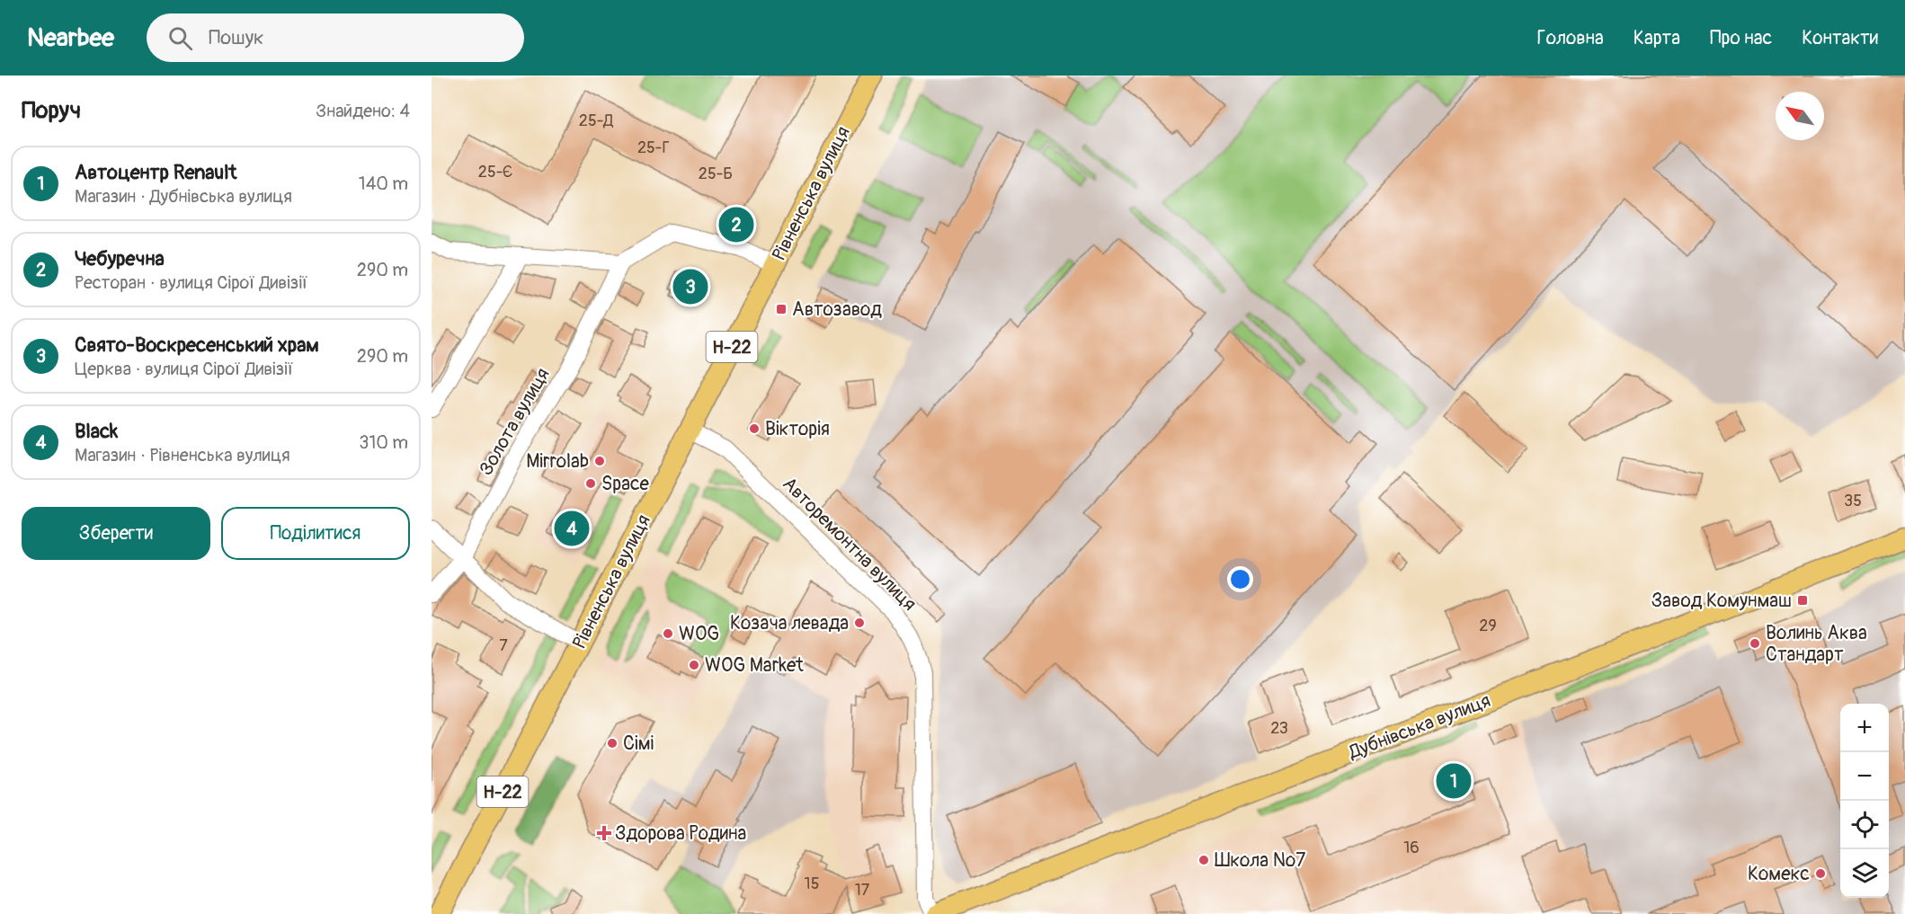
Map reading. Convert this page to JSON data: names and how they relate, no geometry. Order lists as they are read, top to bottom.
{
  "streets": {
    "main road": ["Рівненська вулиця", "Н-22", "Дубнівська вулиця"],
    "street": ["Золота вулиця", "Авторемонтна вулиця"]
  },
  "crossings": [
    ["Рівненська вулиця", "Авторемонтна вулиця"],
    ["Авторемонтна вулиця", "Дубнівська вулиця"]
  ],
  "places": {
    "transit": ["Автозавод", "Завод Комунмаш"],
    "other": [
      "Вікторія",
      "Mirrolab",
      "Space",
      "Козача левада",
      "WOG",
      "Волинь Аква Стандарт",
      "WOG Market",
      "Сімі",
      "Школа №7",
      "Комекс"
    ],
    "health": ["Здорова Родина"]
  },
  "house_numbers": [
    "25-Д",
    "25-Г",
    "25-Є",
    "25-Б",
    "35",
    "29",
    "7",
    "23",
    "16",
    "15",
    "17"
  ],
  "north": "top left",
  "page": {
    "header": "Nearbee",
    "search": "Пошук",
    "nav": [
      "Головна",
      "Карта",
      "Про нас",
      "Контакти"
    ],
    "heading": ["Поруч", "Знайдено: 4"],
    "list": [
      {
        "mark": "1",
        "name": "Автоцентр Renault",
        "note": "Магазин · Дубнівська вулиця",
        "value": "140 m"
      },
      {
        "mark": "2",
        "name": "Чебуречна",
        "note": "Ресторан · вулиця Сірої Дивізії",
        "value": "290 m"
      },
      {
        "mark": "3",
        "name": "Свято-Воскресенський храм",
        "note": "Церква · вулиця Сірої Дивізії",
        "value": "290 m"
      },
      {
        "mark": "4",
        "name": "Black",
        "note": "Магазин · Рівненська вулиця",
        "value": "310 m"
      }
    ],
    "pins": [
      "2",
      "3",
      "4",
      "1"
    ],
    "buttons": ["Зберегти", "Поділитися"],
    "map_buttons": ["+", "−"]
  }
}
